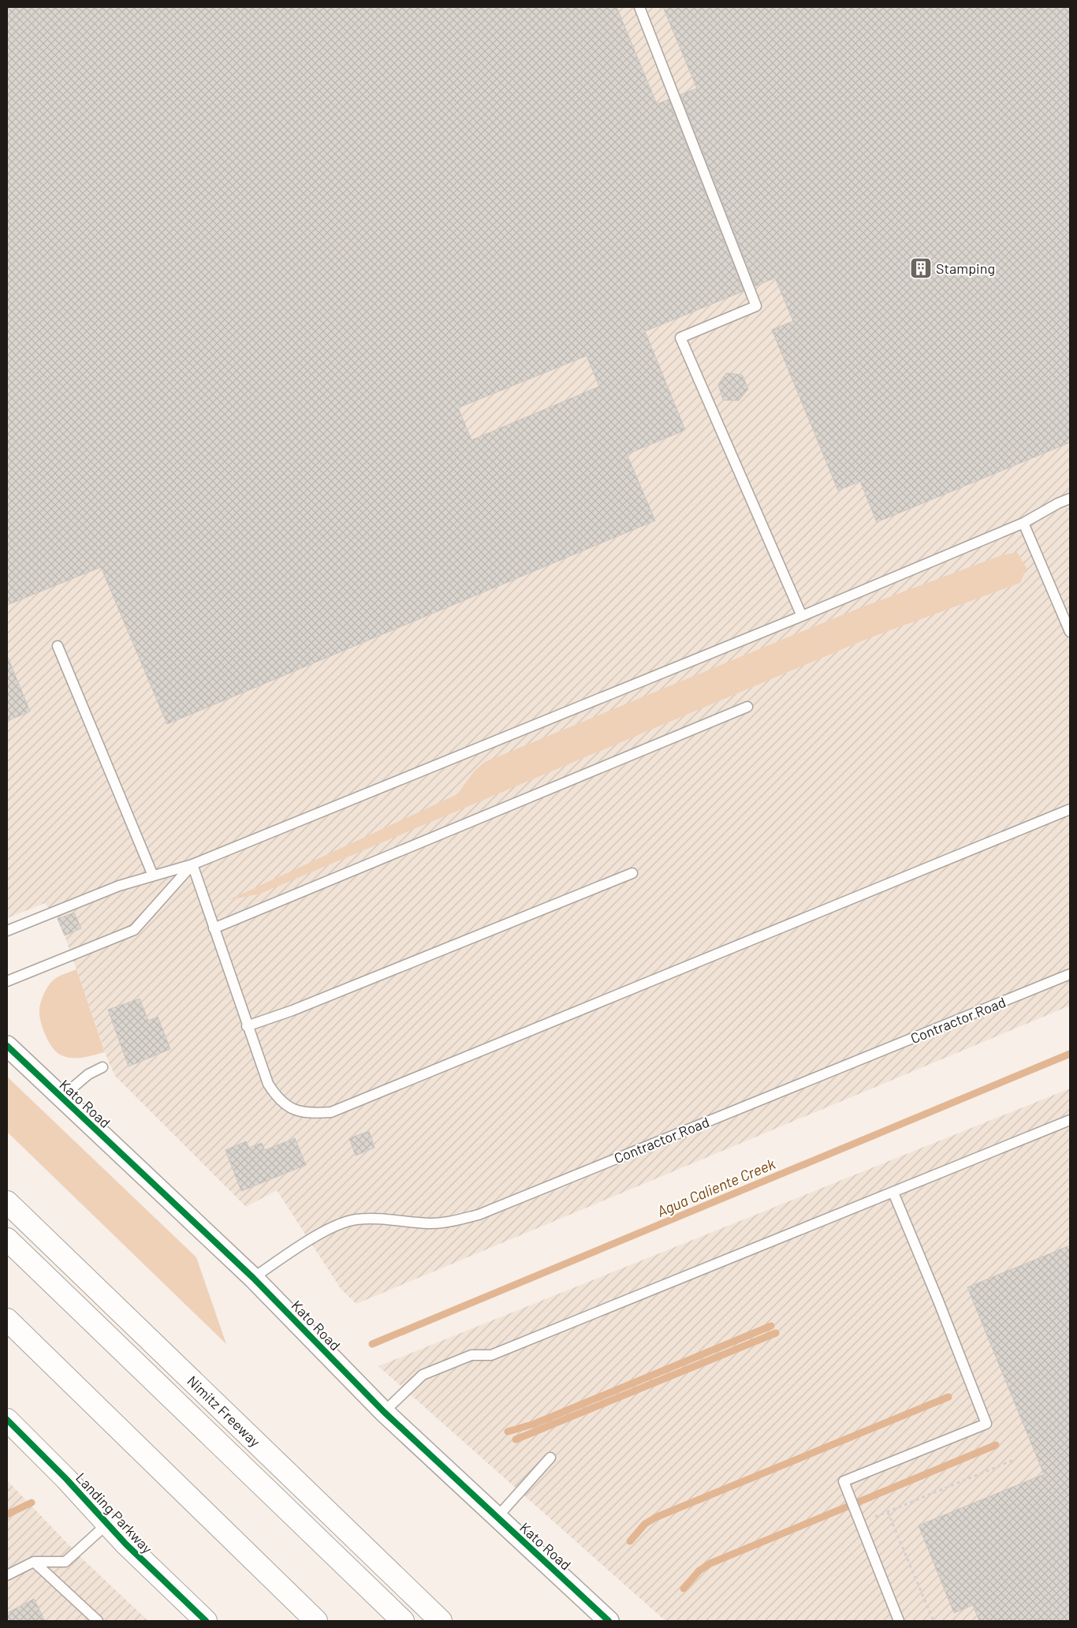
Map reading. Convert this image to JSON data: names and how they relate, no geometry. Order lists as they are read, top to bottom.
{
  "streets": {
    "main road": ["Nimitz Freeway", "Landing Parkway"],
    "street": ["Kato Road"],
    "lane": ["Contractor Road"]
  },
  "crossings": [
    ["Contractor Road", "Kato Road"]
  ],
  "water": ["Agua Caliente Creek"],
  "places": {
    "building": ["Stamping"]
  }
}
